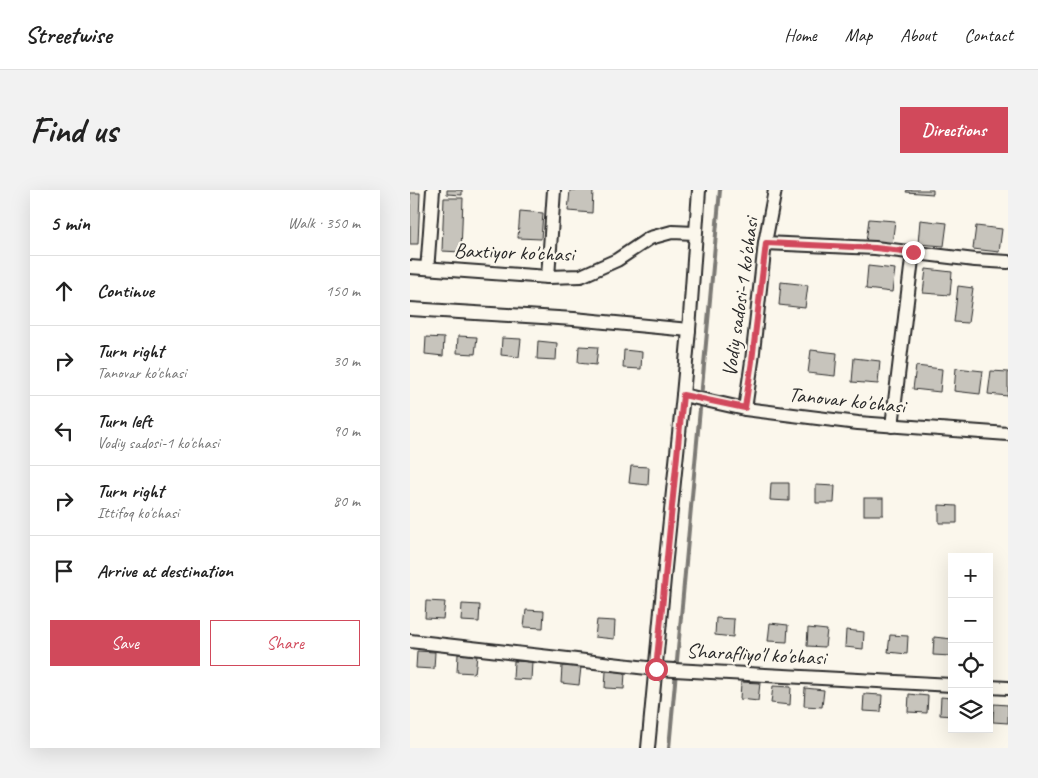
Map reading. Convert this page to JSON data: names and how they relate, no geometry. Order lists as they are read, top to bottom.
{
  "streets": {
    "street": [
      "Baxtiyor ko'chasi",
      "Vodiy sadosi-1 ko'chasi",
      "Tanovar ko'chasi",
      "Sharafliyo'l ko'chasi"
    ]
  },
  "crossings": [
    ["Vodiy sadosi-1 ko'chasi", "Tanovar ko'chasi"]
  ],
  "page": {
    "header": "Streetwise",
    "nav": [
      "Home",
      "Map",
      "About",
      "Contact"
    ],
    "buttons": [
      "Directions",
      ["Save", "Share"]
    ],
    "title": "Find us",
    "heading": ["5 min", "Walk · 350 m"],
    "list": [
      ["Continue", "150 m"],
      ["Turn right", "Tanovar ko'chasi", "30 m"],
      ["Turn left", "Vodiy sadosi-1 ko'chasi", "90 m"],
      ["Turn right", "Ittifoq ko'chasi", "80 m"],
      "Arrive at destination"
    ],
    "map_buttons": ["+", "−"]
  }
}
